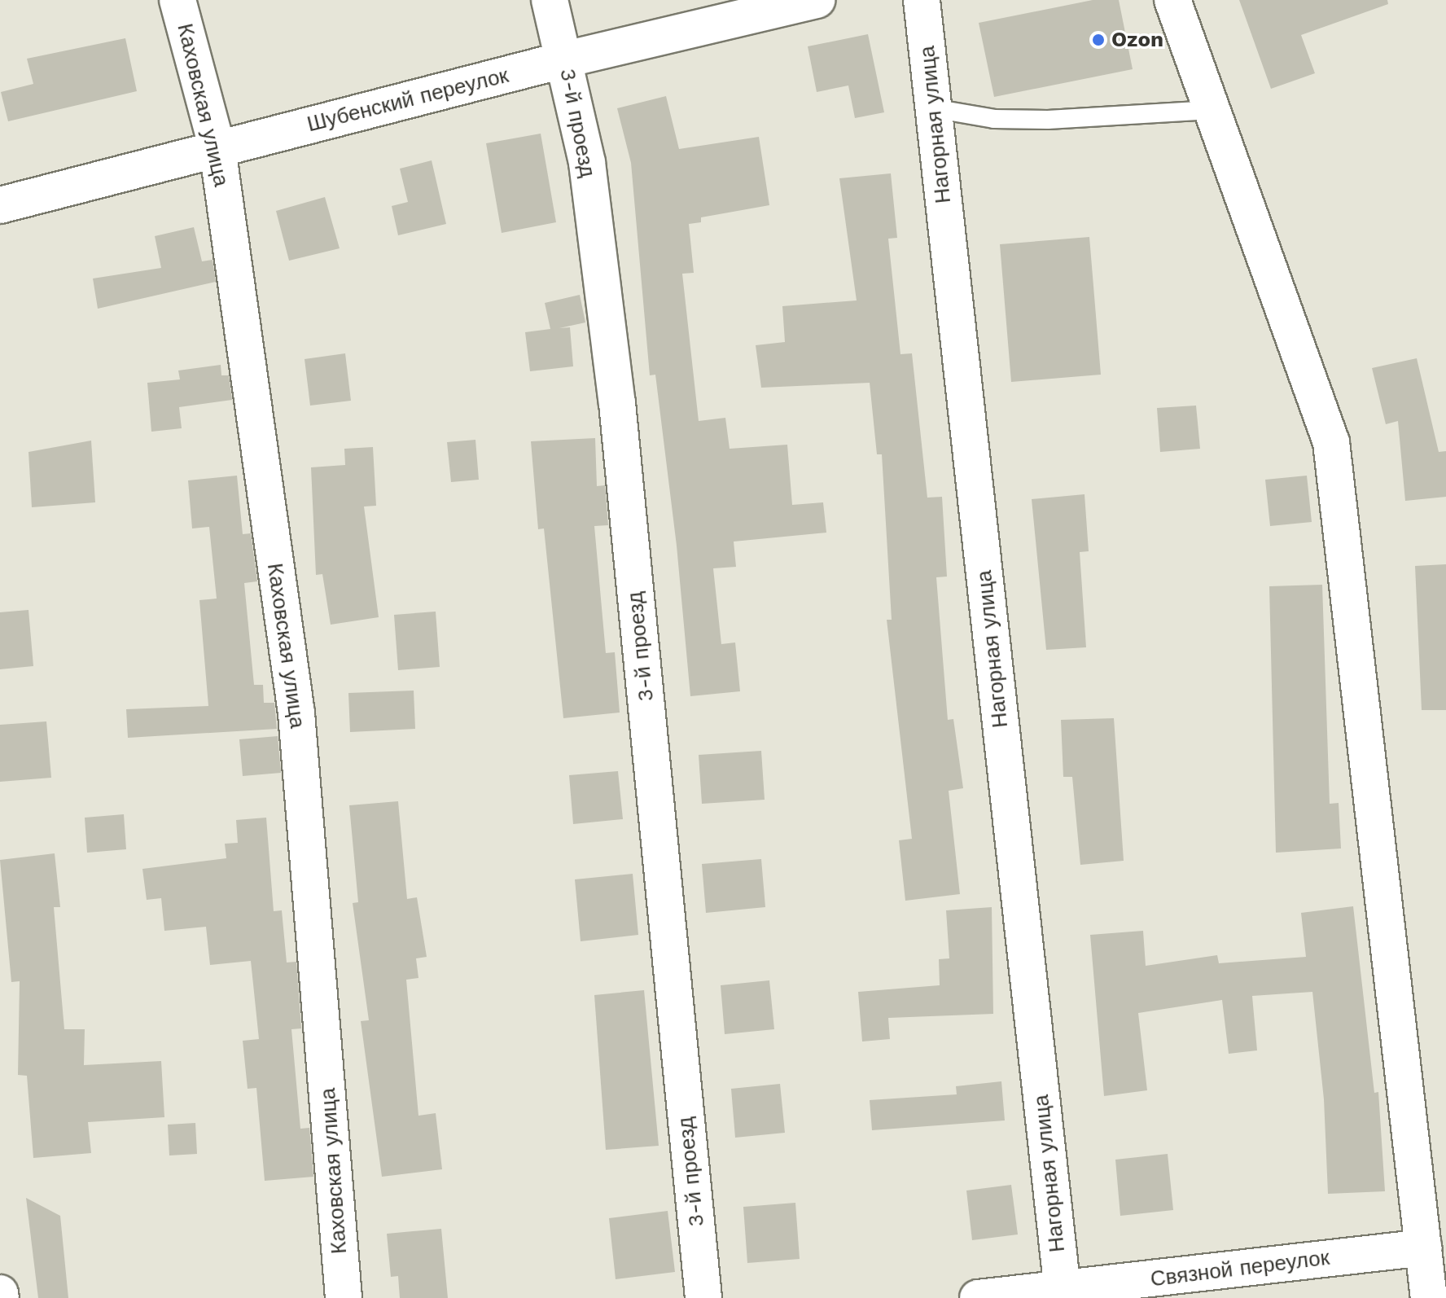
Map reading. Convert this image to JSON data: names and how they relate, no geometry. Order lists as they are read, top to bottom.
{
  "streets": {
    "street": [
      "Шубенский переулок",
      "Каховская улица",
      "3-й проезд",
      "Нагорная улица",
      "Связной переулок"
    ]
  },
  "crossings": [
    ["Шубенский переулок", "Каховская улица"],
    ["Шубенский переулок", "3-й проезд"],
    ["Нагорная улица", "Связной переулок"]
  ],
  "places": ["Ozon"]
}
